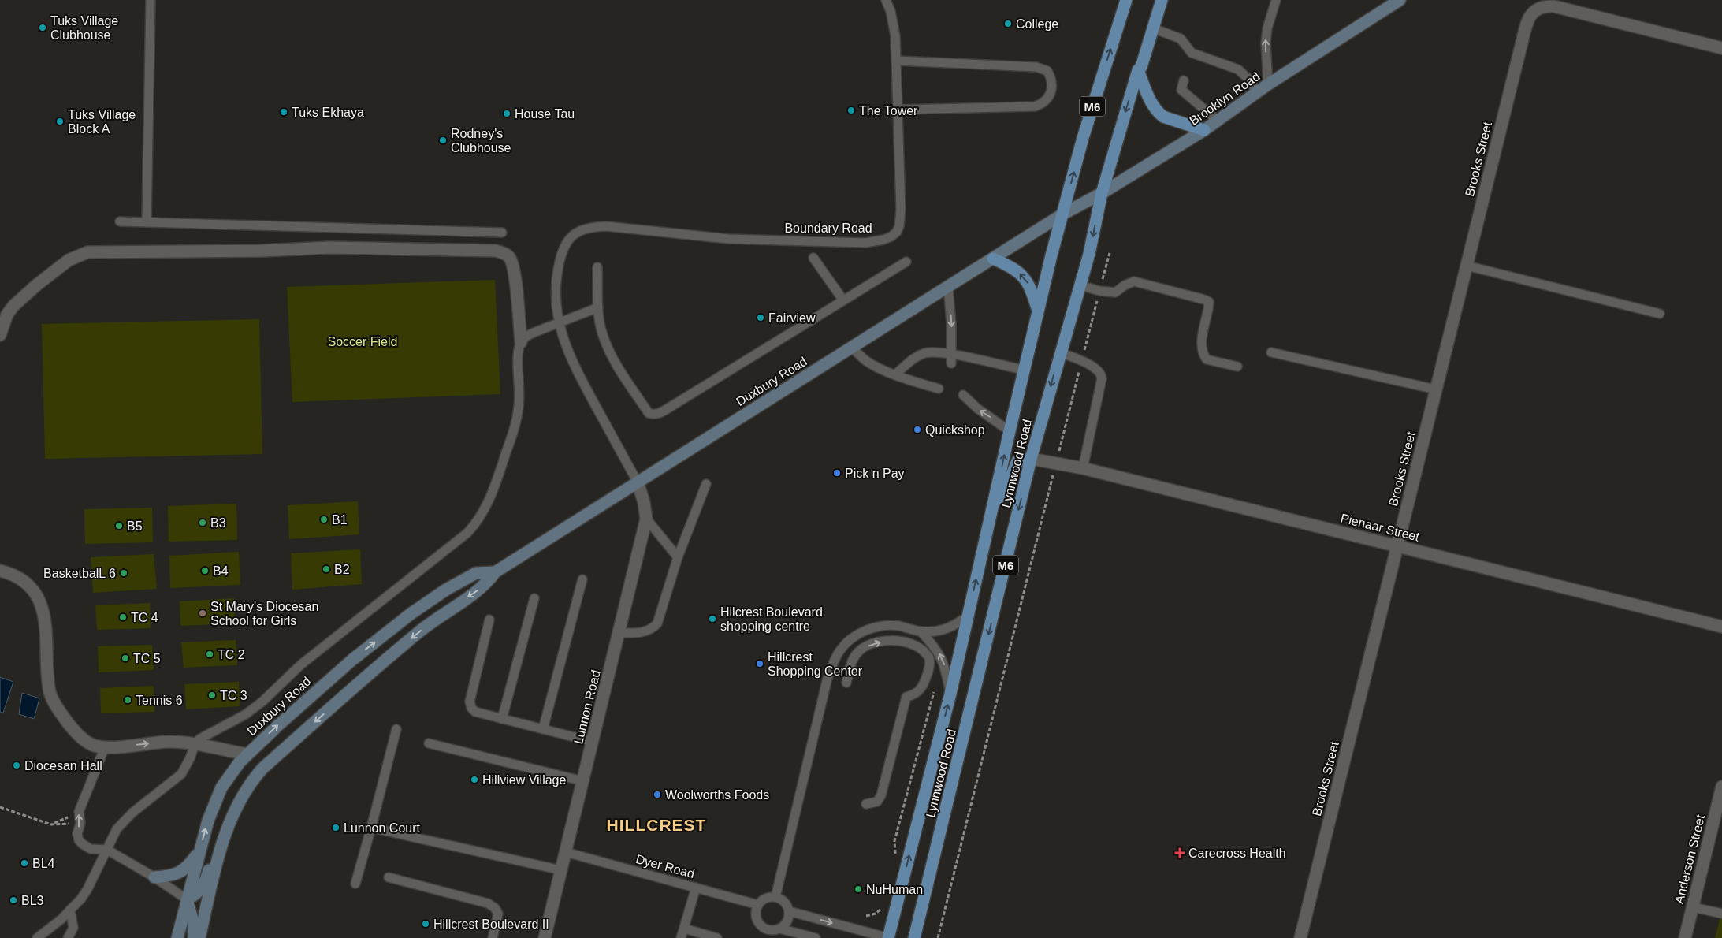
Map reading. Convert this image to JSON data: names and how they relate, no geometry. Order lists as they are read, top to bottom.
{
  "streets": {
    "main road": [
      "Brooklyn Road",
      "M6",
      "Duxbury Road",
      "Lynnwood Road"
    ],
    "street": [
      "Brooks Street",
      "Pienaar Street",
      "Lunnon Road",
      "Anderson Street"
    ],
    "lane": ["Boundary Road", "Dyer Road"]
  },
  "crossings": [
    ["Brooklyn Road", "Duxbury Road"],
    ["Brooklyn Road", "Lynnwood Road"],
    ["Brooks Street", "Pienaar Street"],
    ["Boundary Road", "Duxbury Road"],
    ["Boundary Road", "Lunnon Road"],
    ["Duxbury Road", "Lynnwood Road"],
    ["Duxbury Road", "Lunnon Road"],
    ["Lynnwood Road", "Pienaar Street"],
    ["Lunnon Road", "Dyer Road"]
  ],
  "districts": ["HILLCREST"],
  "parks": ["Soccer Field"],
  "places": {
    "other": [
      "College",
      "Tuks Village Clubhouse",
      "The Tower",
      "Tuks Ekhaya",
      "House Tau",
      "Tuks Village Block A",
      "Rodney's Clubhouse",
      "Fairview",
      "Quickshop",
      "Pick n Pay",
      "B1",
      "B3",
      "B5",
      "B2",
      "B4",
      "BasketbalL 6",
      "St Mary's Diocesan School for Girls",
      "TC 4",
      "Hilcrest Boulevard shopping centre",
      "TC 2",
      "TC 5",
      "Hillcrest Shopping Center",
      "TC 3",
      "Tennis 6",
      "Diocesan Hall",
      "Hillview Village",
      "Woolworths Foods",
      "Lunnon Court",
      "BL4",
      "NuHuman",
      "BL3",
      "Hillcrest Boulevard II"
    ],
    "health": ["Carecross Health"]
  }
}
